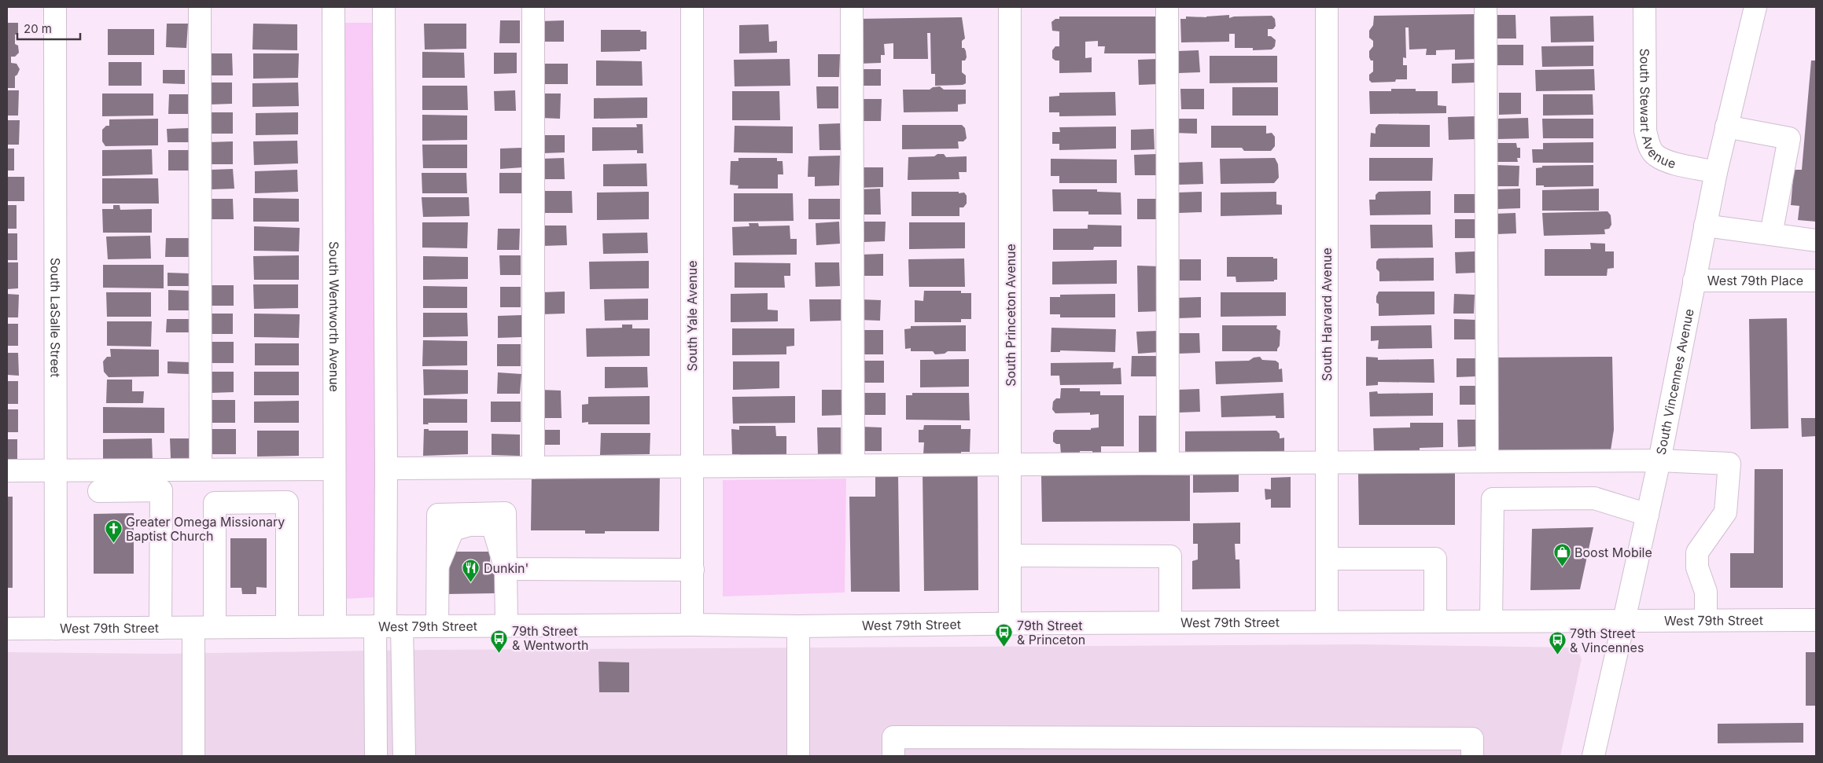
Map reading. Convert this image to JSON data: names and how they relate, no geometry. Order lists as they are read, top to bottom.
{
  "streets": {
    "street": [
      "South Stewart Avenue",
      "West 79th Place",
      "South Harvard Avenue",
      "South Princeton Avenue",
      "South Yale Avenue",
      "South Wentworth Avenue",
      "South LaSalle Street",
      "South Vincennes Avenue",
      "West 79th Street"
    ]
  },
  "crossings": [
    ["South Stewart Avenue", "South Vincennes Avenue"],
    ["West 79th Place", "South Vincennes Avenue"],
    ["South Harvard Avenue", "West 79th Street"],
    ["South Princeton Avenue", "West 79th Street"],
    ["South Yale Avenue", "West 79th Street"],
    ["South Wentworth Avenue", "West 79th Street"],
    ["South LaSalle Street", "West 79th Street"],
    ["South Vincennes Avenue", "West 79th Street"]
  ],
  "places": {
    "church": ["Greater Omega Missionary Baptist Church"],
    "shop": ["Boost Mobile"],
    "restaurant": ["Dunkin'"],
    "bus stop": ["79th Street & Princeton", "79th Street & Wentworth", "79th Street & Vincennes"]
  },
  "scale_bar": "20 m"
}
